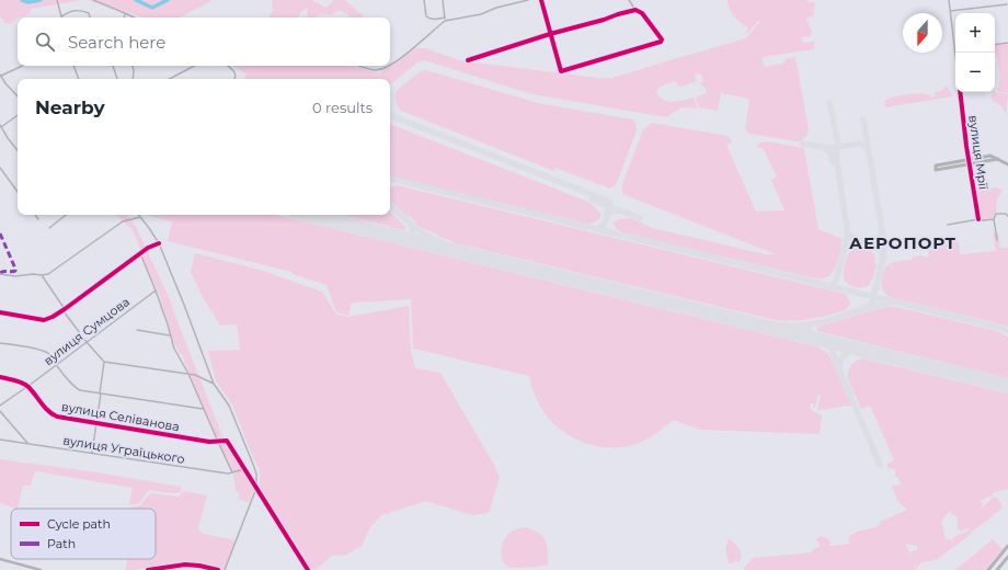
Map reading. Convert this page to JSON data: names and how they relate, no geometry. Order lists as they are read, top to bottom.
{
  "streets": {
    "street": [
      "вулиця Мрії",
      "вулиця Сумцова",
      "вулиця Селіванова",
      "вулиця Уграїцького"
    ]
  },
  "crossings": [
    ["вулиця Сумцова", "вулиця Селіванова"],
    ["вулиця Селіванова", "вулиця Уграїцького"]
  ],
  "districts": ["АЕРОПОРТ"],
  "legend": ["Cycle path", "Path"],
  "north": "bottom",
  "page": {
    "map_buttons": ["+", "−"],
    "search": "Search here",
    "heading": ["Nearby", "0 results"]
  }
}
